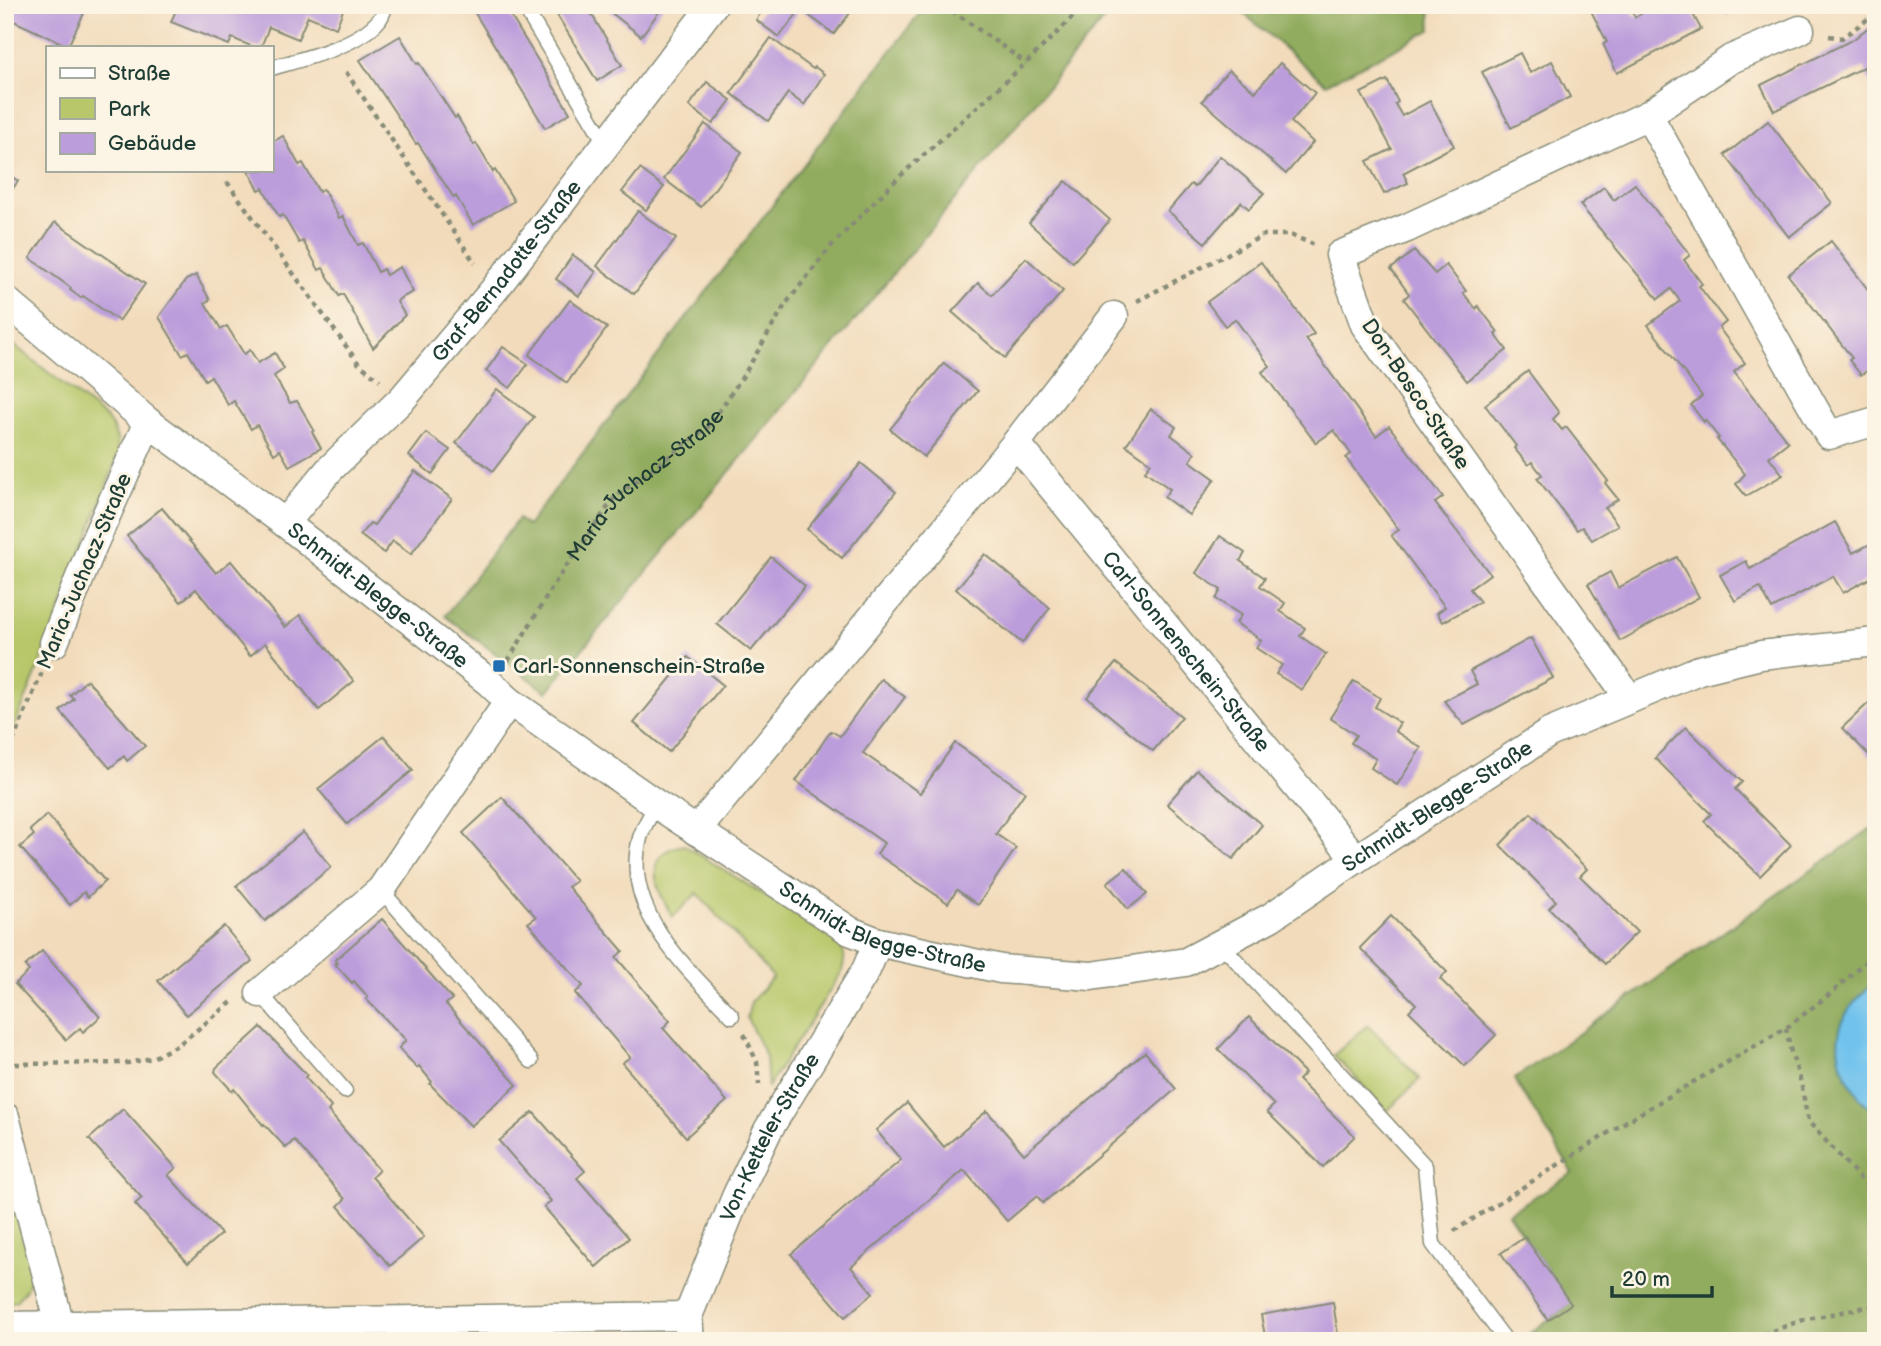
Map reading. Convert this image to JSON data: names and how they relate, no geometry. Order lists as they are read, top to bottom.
{
  "streets": {
    "street": [
      "Graf-Bernadotte-Straße",
      "Don-Bosco-Straße",
      "Maria-Juchacz-Straße",
      "Schmidt-Blegge-Straße",
      "Carl-Sonnenschein-Straße",
      "Von-Ketteler-Straße"
    ]
  },
  "crossings": [
    ["Graf-Bernadotte-Straße", "Schmidt-Blegge-Straße"],
    ["Don-Bosco-Straße", "Schmidt-Blegge-Straße"],
    ["Maria-Juchacz-Straße", "Schmidt-Blegge-Straße"],
    ["Schmidt-Blegge-Straße", "Carl-Sonnenschein-Straße"],
    ["Schmidt-Blegge-Straße", "Von-Ketteler-Straße"]
  ],
  "places": {
    "transit": ["Carl-Sonnenschein-Straße"]
  },
  "legend": ["Straße", "Park", "Gebäude"],
  "scale_bar": "20 m"
}
